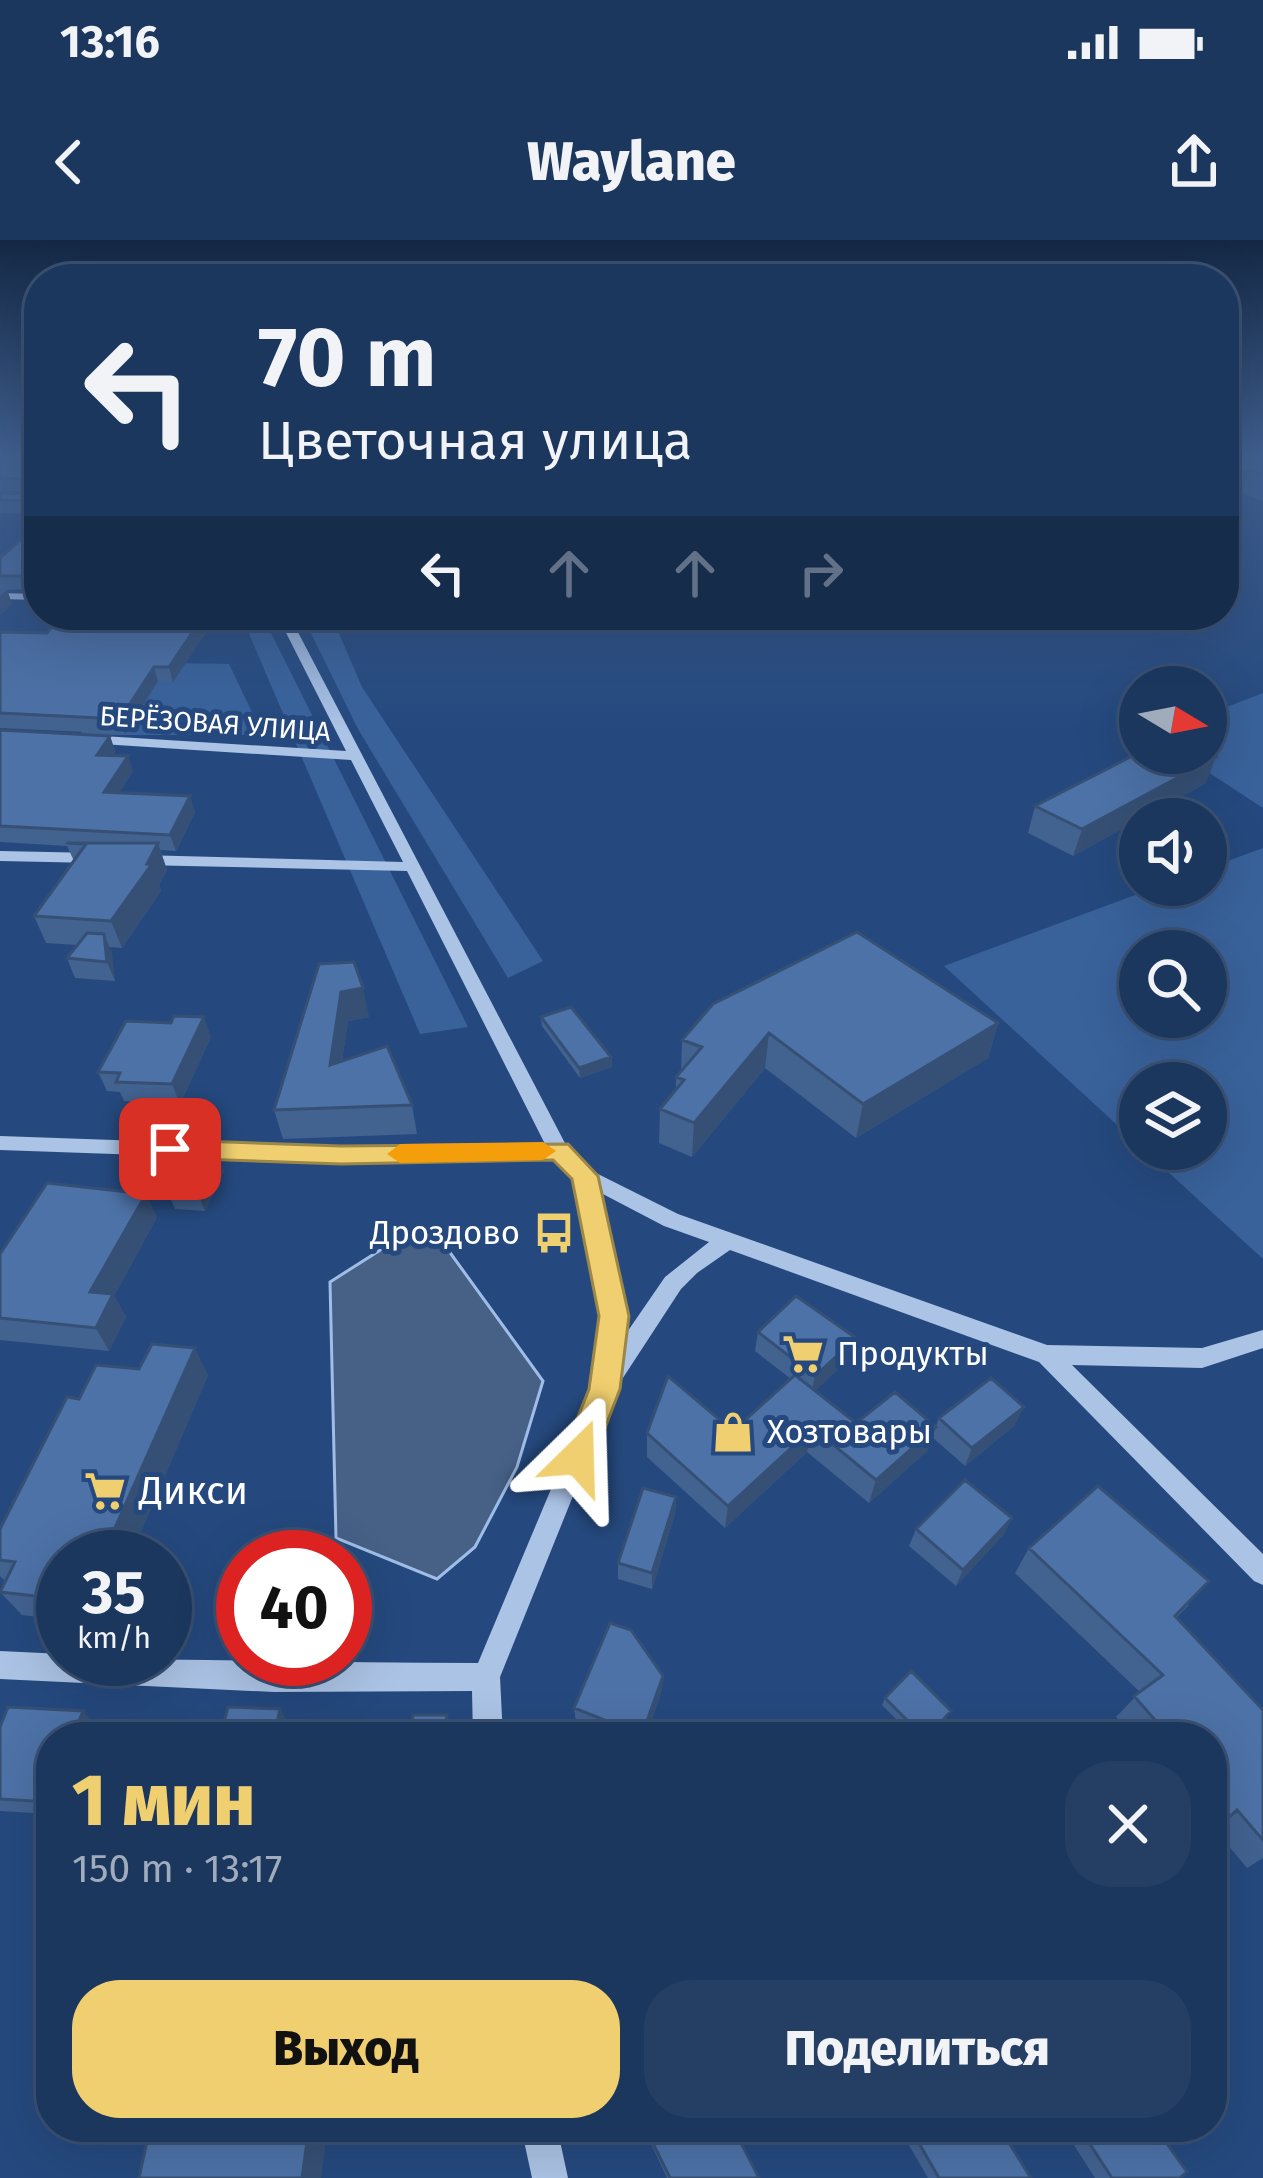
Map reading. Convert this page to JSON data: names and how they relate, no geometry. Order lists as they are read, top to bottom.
{
  "streets": {
    "street": ["БЕРЁЗОВАЯ УЛИЦА"]
  },
  "places": {
    "bus stop": ["Дроздово"],
    "supermarket": ["Продукты", "Дикси"],
    "shop": ["Хозтовары"]
  },
  "north": "right",
  "page": {
    "status": "13:16",
    "header": "Waylane",
    "turn": ["70 m", "Цветочная улица"],
    "speed": "35 km/h",
    "limit": "40",
    "heading": ["1 мин", "150 m · 13:17"],
    "buttons": ["Выход", "Поделиться"]
  }
}
